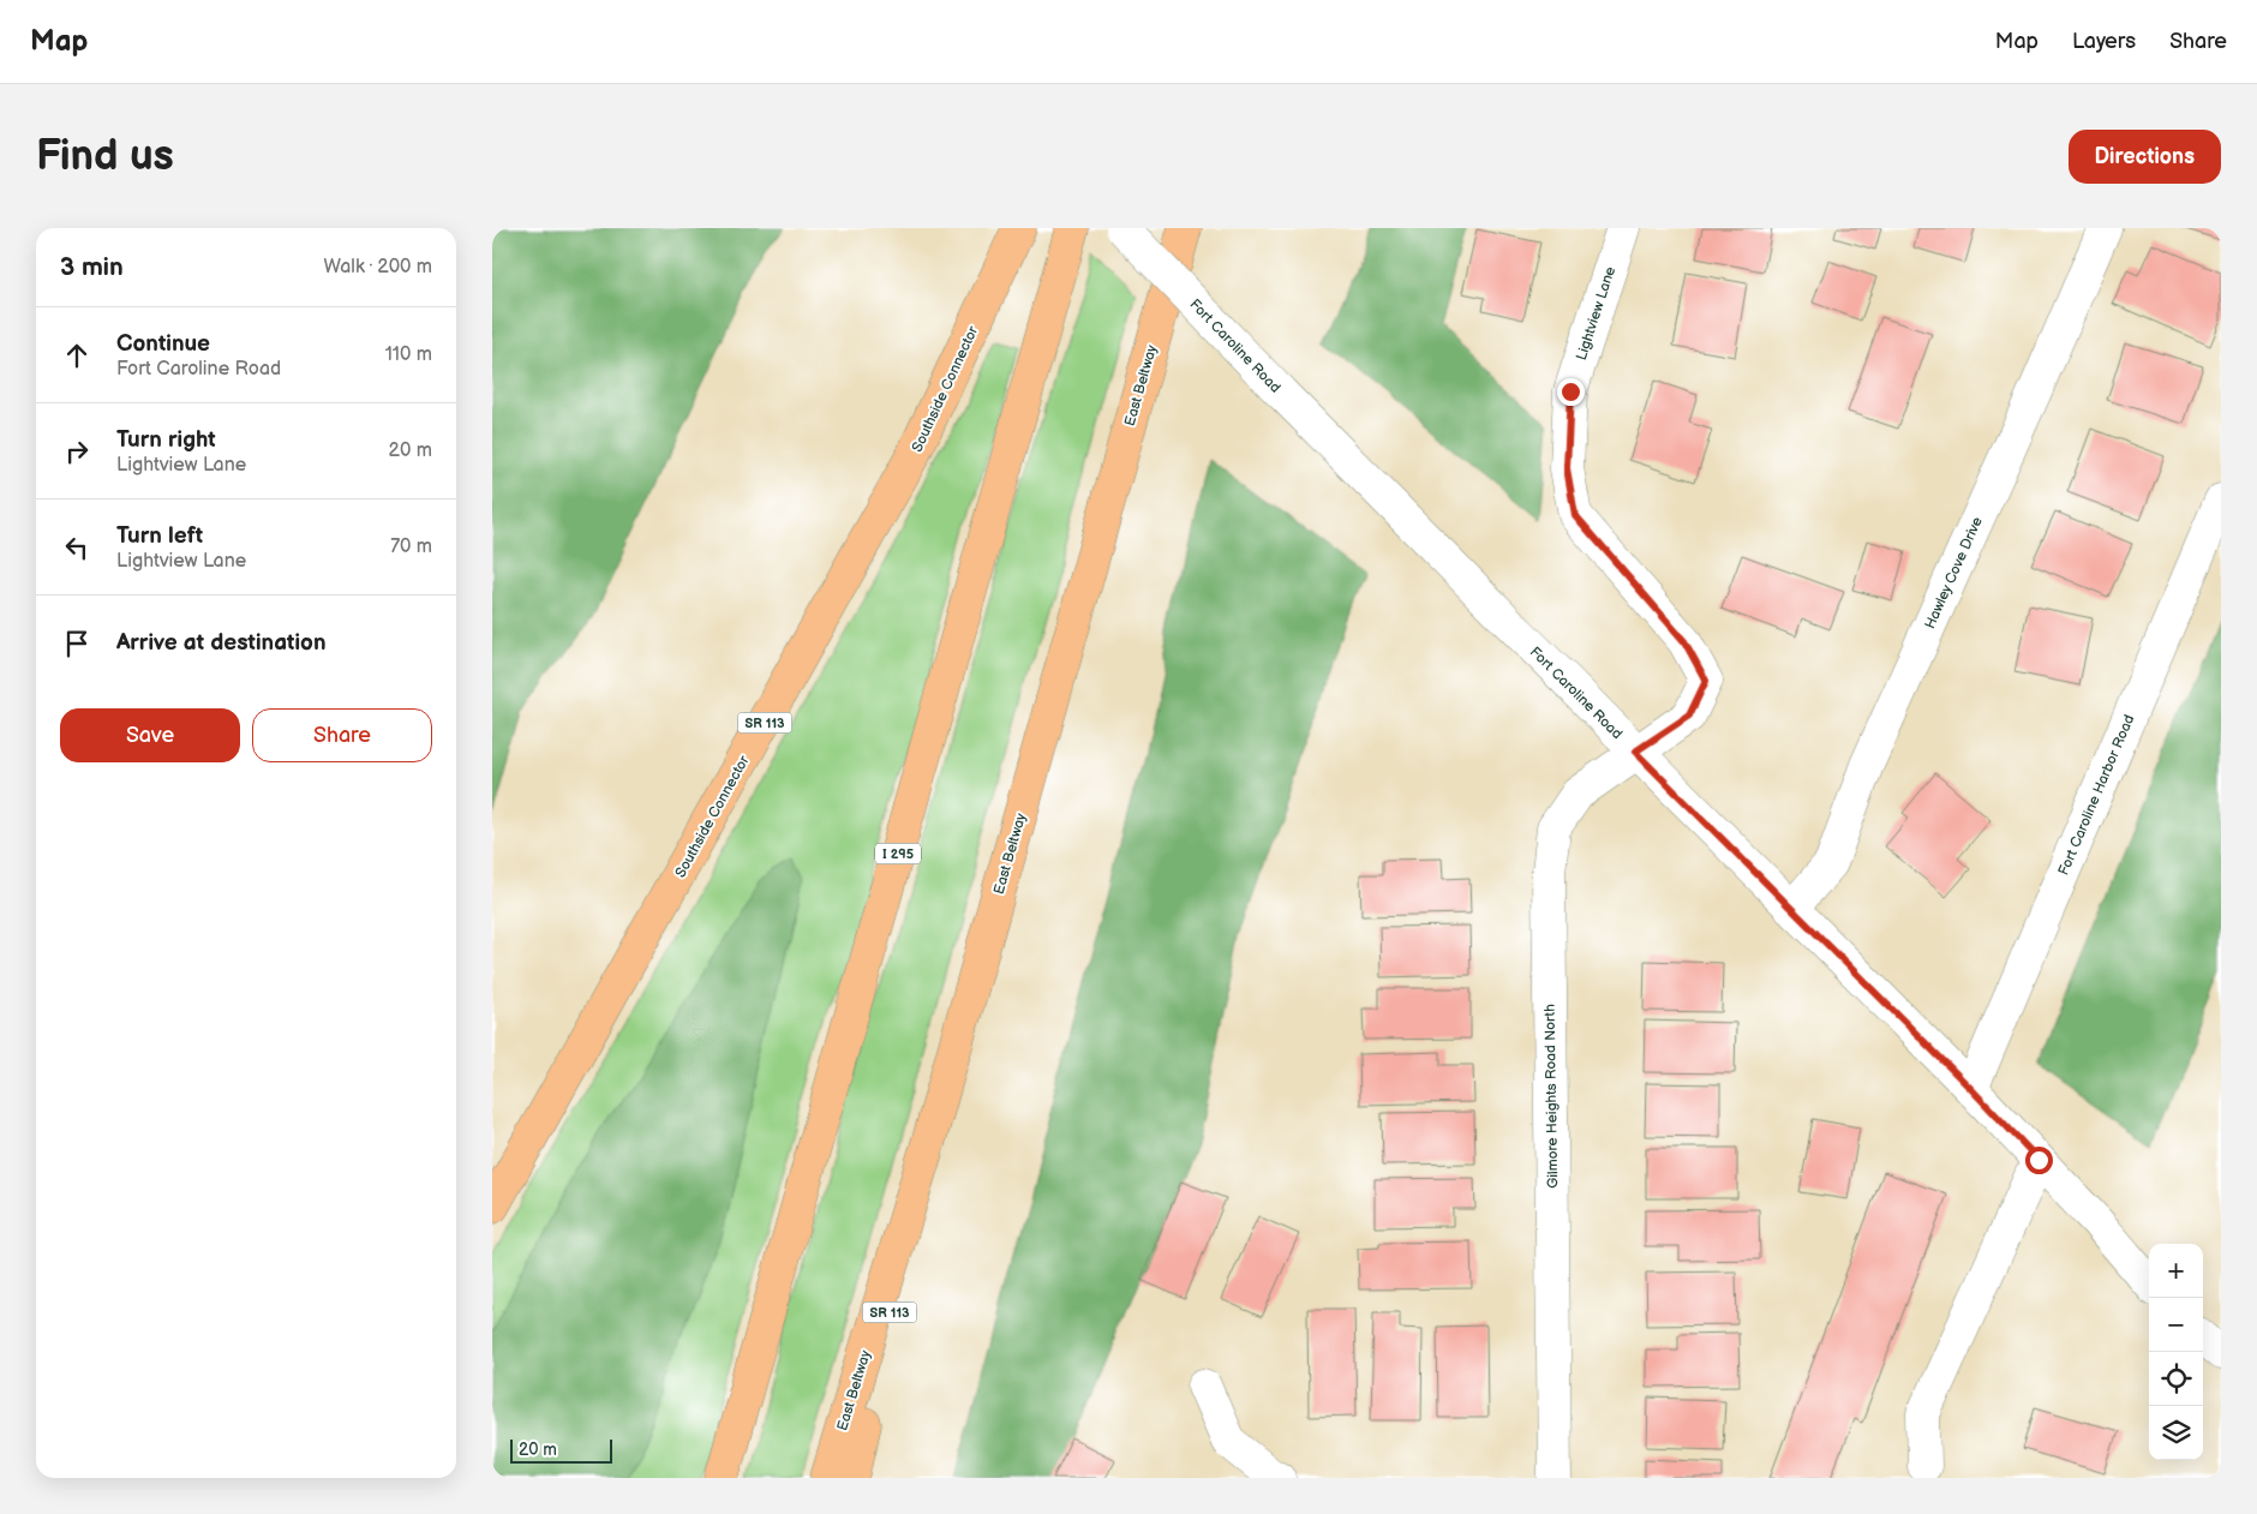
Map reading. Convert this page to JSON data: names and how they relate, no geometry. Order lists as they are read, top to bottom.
{
  "streets": {
    "highway": [
      "East Beltway",
      "Southside Connector",
      "SR 113",
      "I 295"
    ],
    "street": [
      "Lightview Lane",
      "Fort Caroline Road",
      "Hawley Cove Drive",
      "Fort Caroline Harbor Road",
      "Gilmore Heights Road North"
    ]
  },
  "crossings": [
    ["Lightview Lane", "Fort Caroline Road"],
    ["Lightview Lane", "Gilmore Heights Road North"],
    ["Fort Caroline Road", "Hawley Cove Drive"],
    ["Fort Caroline Road", "Fort Caroline Harbor Road"],
    ["Fort Caroline Road", "Gilmore Heights Road North"],
    ["East Beltway", "SR 113"]
  ],
  "scale_bar": "20 m",
  "page": {
    "header": "Map",
    "nav": ["Map", "Layers", "Share"],
    "buttons": [
      "Directions",
      ["Save", "Share"]
    ],
    "title": "Find us",
    "heading": ["3 min", "Walk · 200 m"],
    "list": [
      ["Continue", "Fort Caroline Road", "110 m"],
      ["Turn right", "Lightview Lane", "20 m"],
      ["Turn left", "Lightview Lane", "70 m"],
      "Arrive at destination"
    ],
    "map_buttons": ["+", "−"],
    "scale": "20 m"
  }
}
